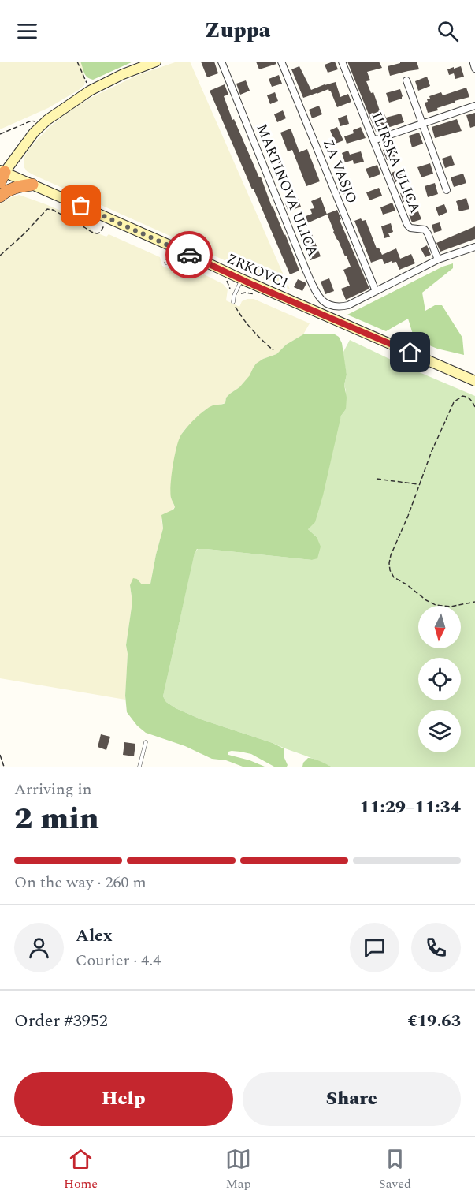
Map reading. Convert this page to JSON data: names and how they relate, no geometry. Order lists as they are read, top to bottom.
{
  "streets": {
    "street": [
      "ILIRSKA ULICA",
      "ZA VASJO",
      "MARTINOVA ULICA",
      "ZRKOVCI"
    ]
  },
  "crossings": [
    ["ZA VASJO", "MARTINOVA ULICA"]
  ],
  "north": "bottom",
  "page": {
    "header": "Zuppa",
    "heading": ["2 min", "Arriving in", "11:29–11:34"],
    "panel": [
      "Alex",
      "Courier · 4.4",
      "Order #3952",
      "€19.63"
    ],
    "bar": "On the way · 260 m",
    "buttons": ["Help", "Share"],
    "tabs": ["Home", "Map", "Saved"]
  }
}
